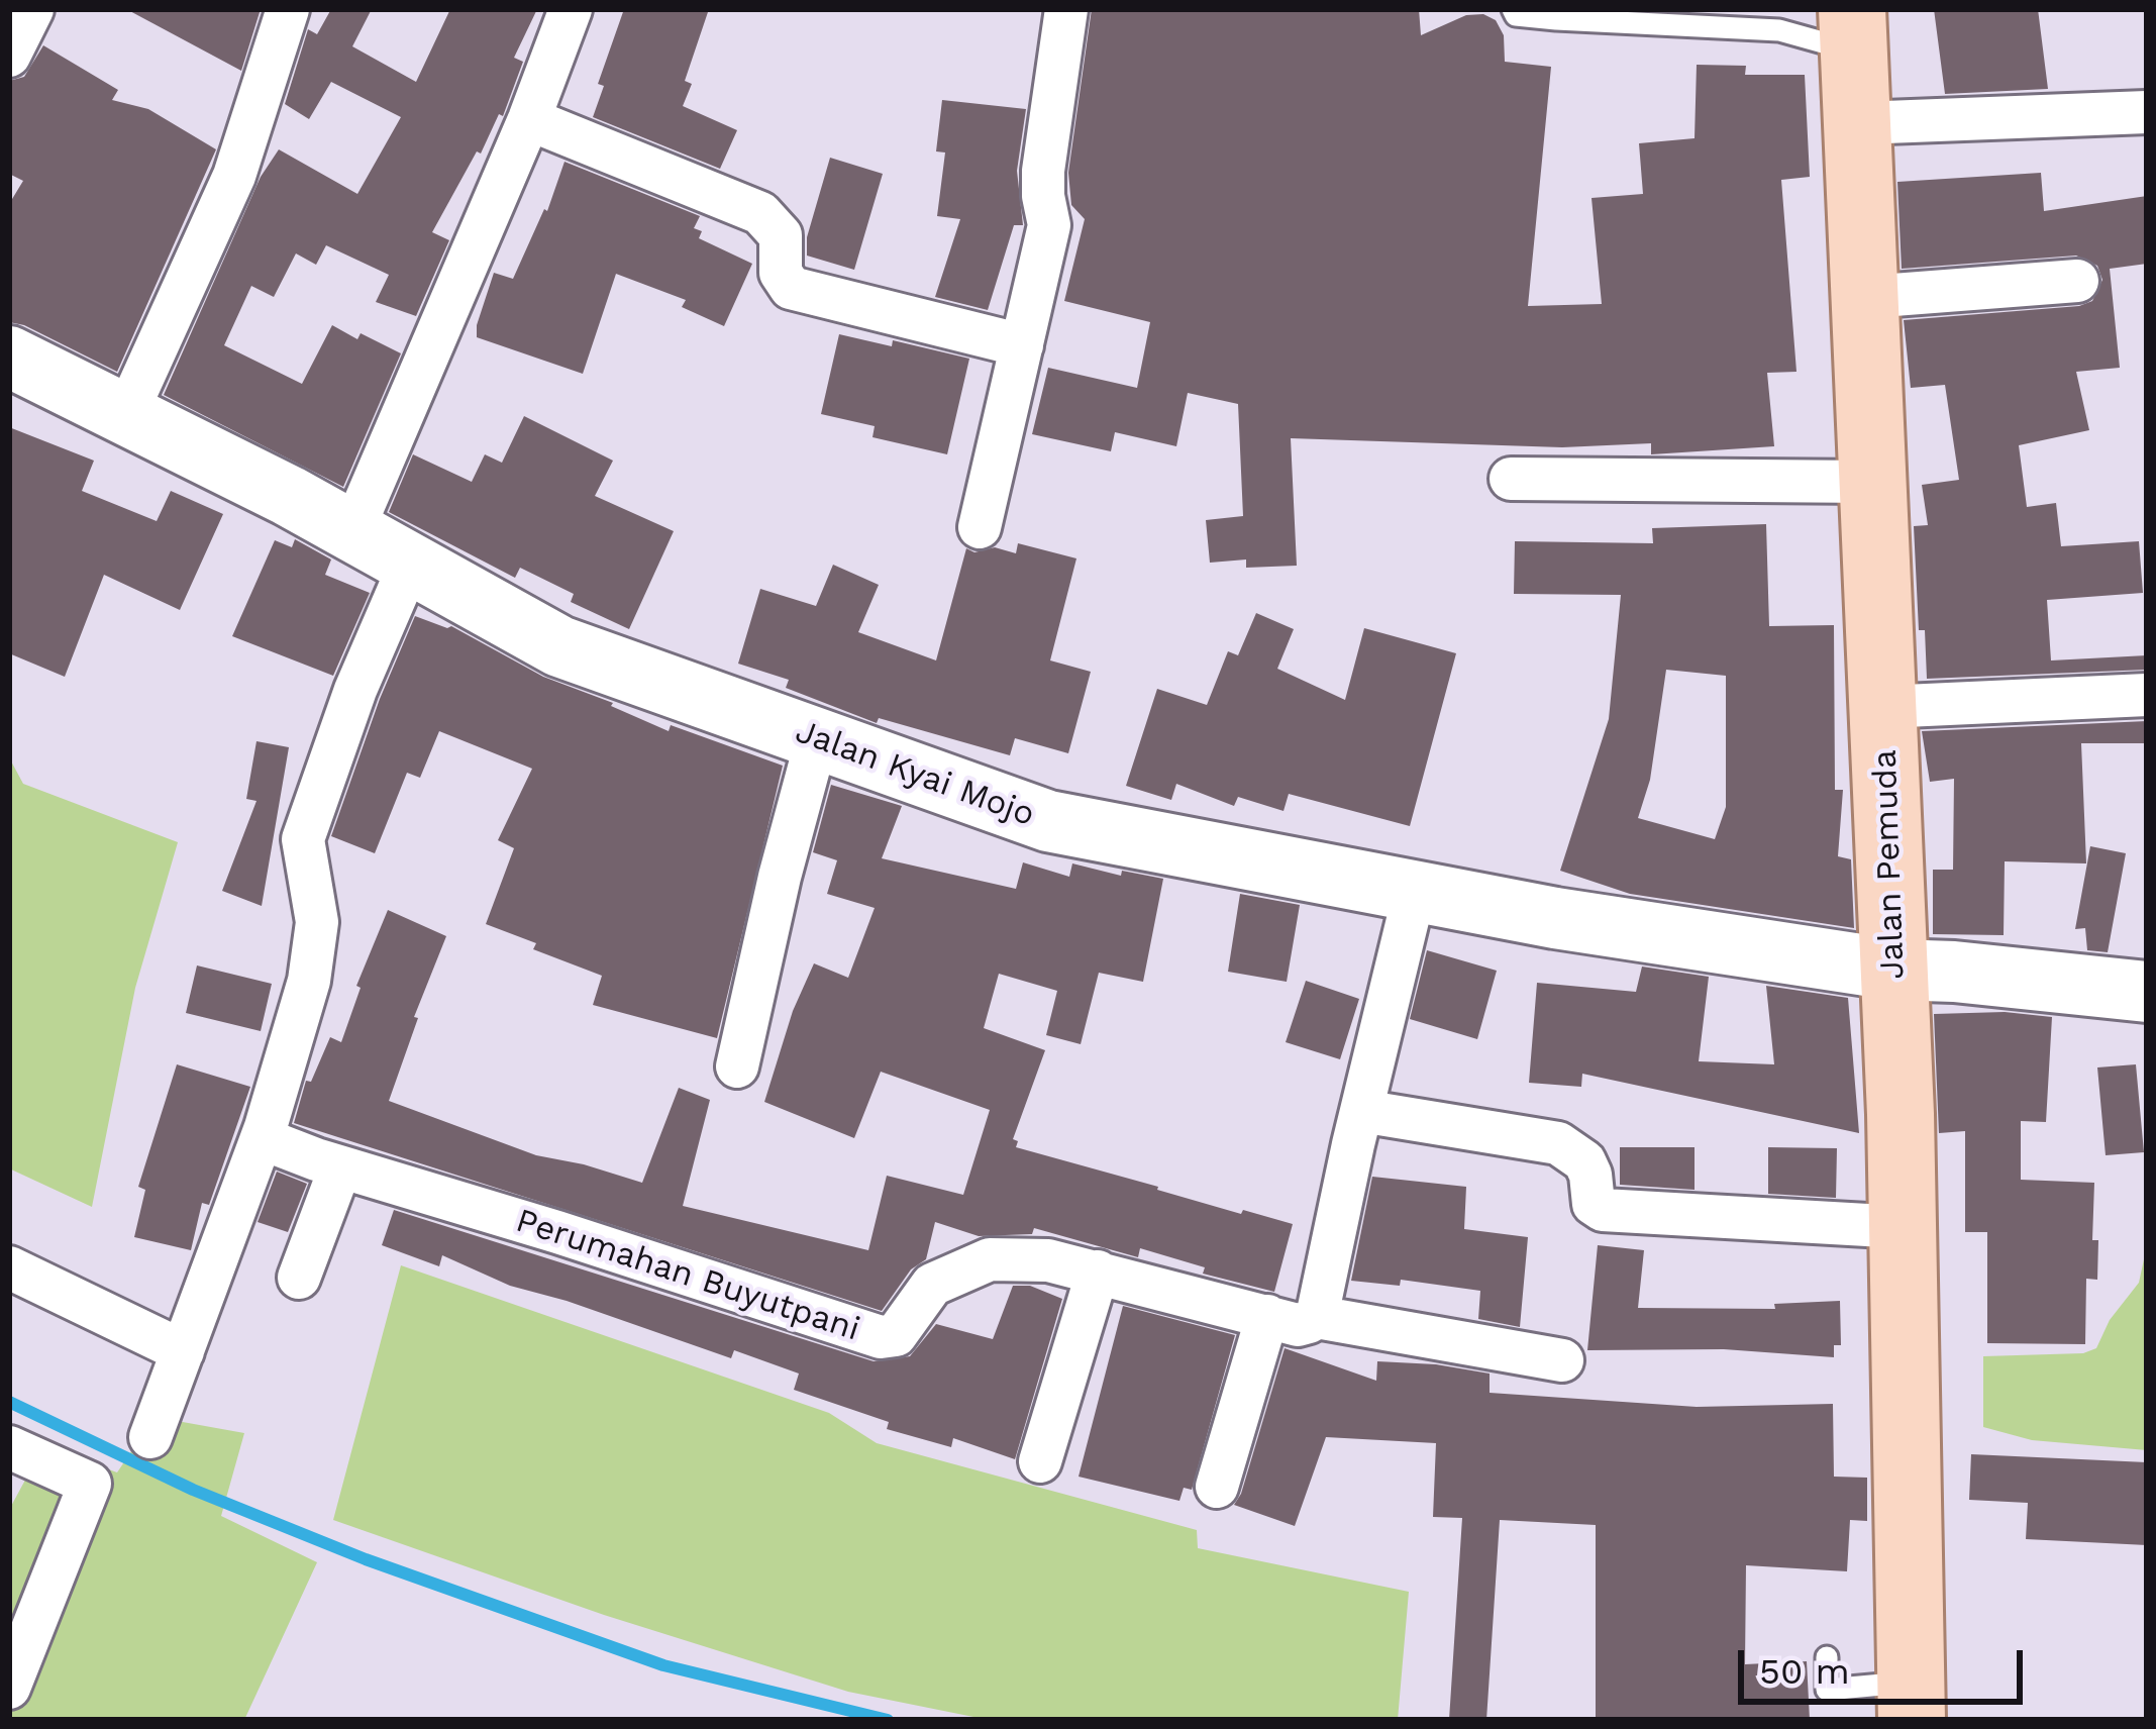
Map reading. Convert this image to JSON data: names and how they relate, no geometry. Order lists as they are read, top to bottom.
{
  "streets": {
    "main road": ["Jalan Pemuda"],
    "street": ["Jalan Kyai Mojo", "Perumahan Buyutpani"]
  },
  "crossings": [
    ["Jalan Kyai Mojo", "Jalan Pemuda"]
  ],
  "scale_bar": "50 m"
}
